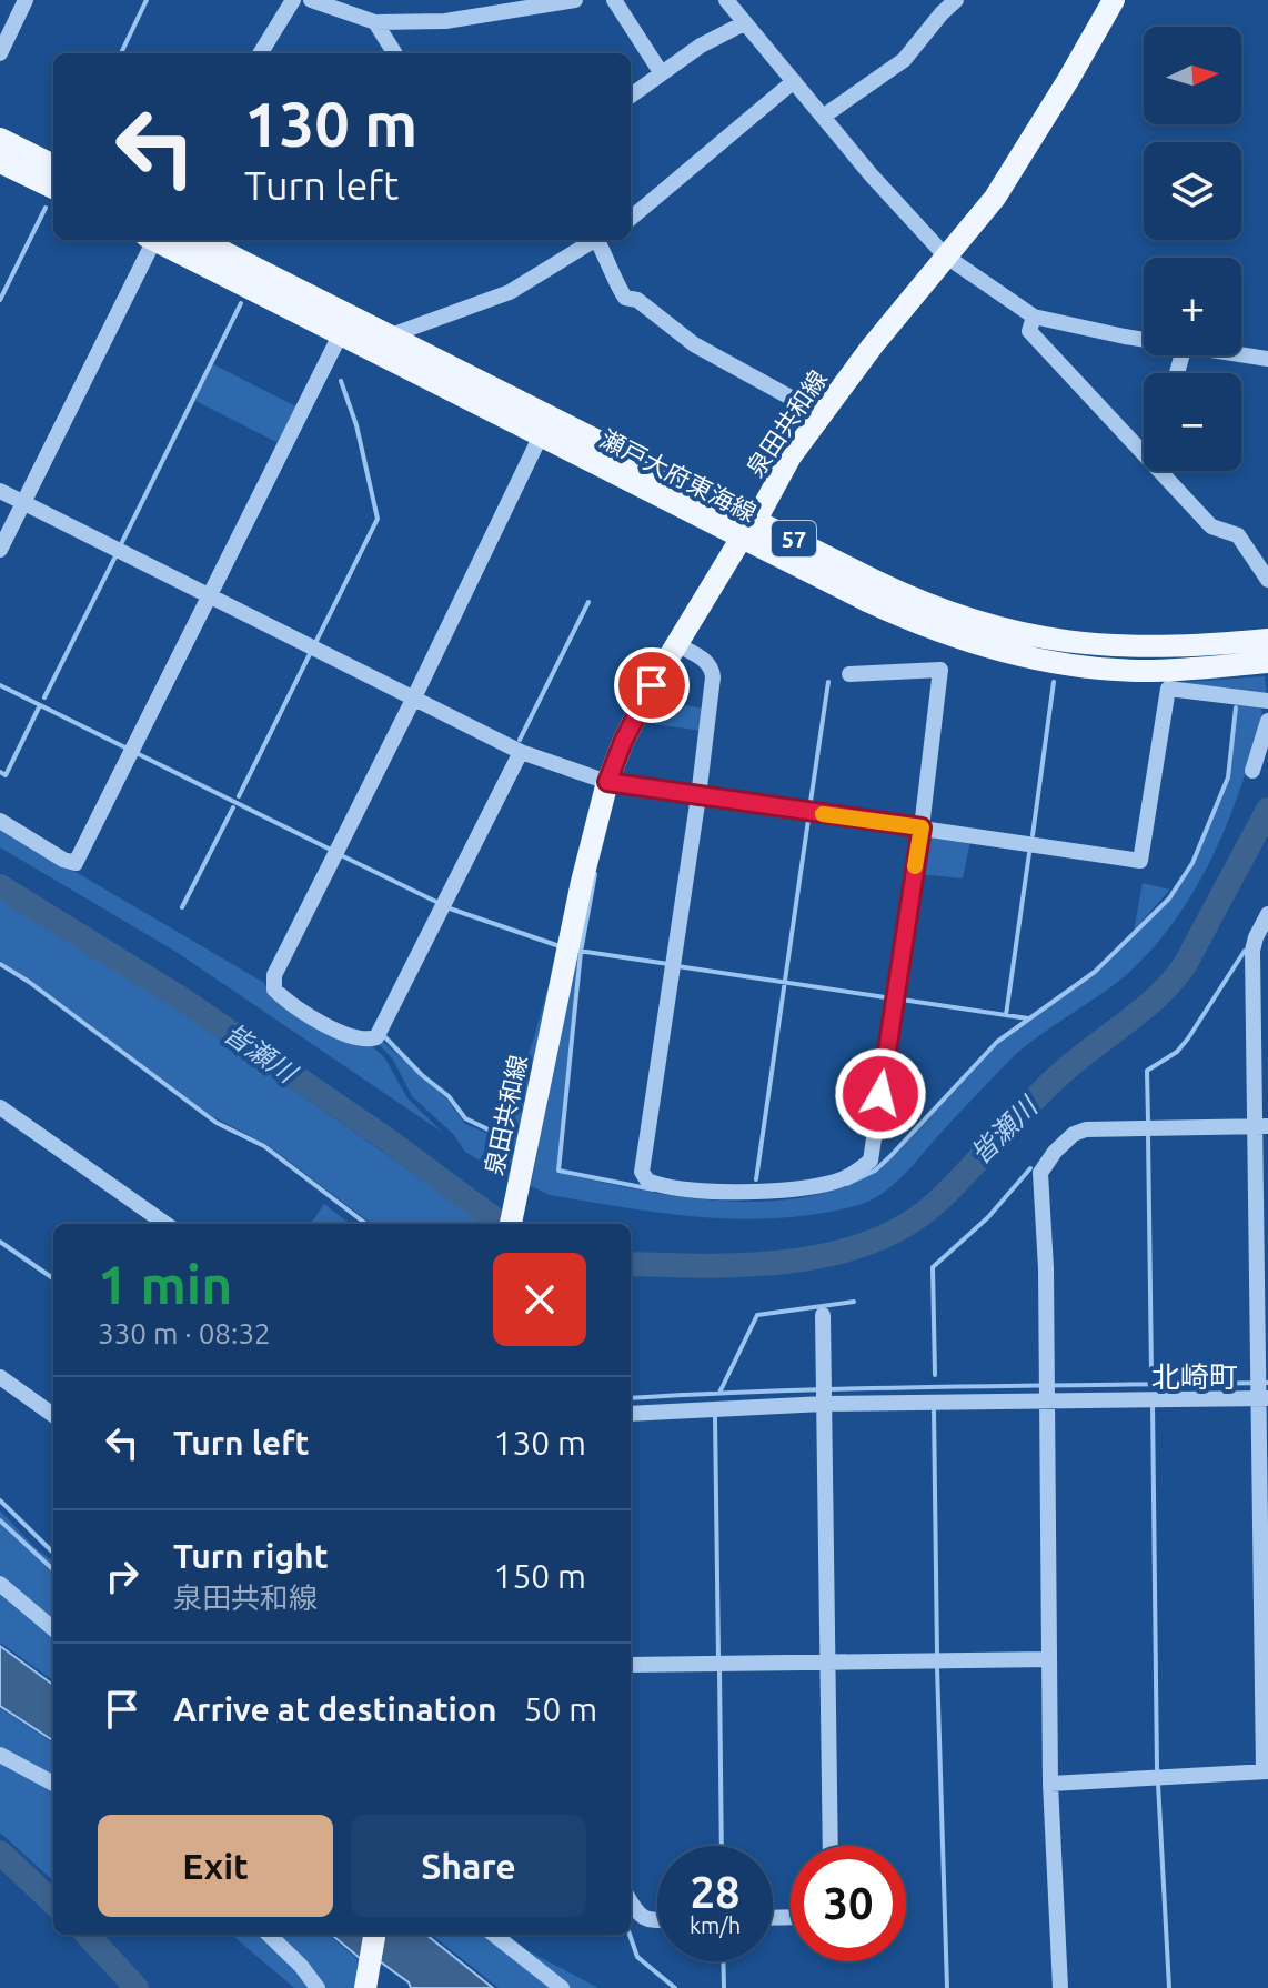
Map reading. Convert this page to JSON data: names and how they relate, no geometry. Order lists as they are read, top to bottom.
{
  "streets": {
    "main road": ["泉田共和線", "瀬戸大府東海線", "57"]
  },
  "crossings": [
    ["泉田共和線", "瀬戸大府東海線"]
  ],
  "districts": ["北崎町"],
  "water": ["皆瀬川"],
  "north": "right",
  "page": {
    "map_buttons": ["+", "−"],
    "turn": ["130 m", "Turn left"],
    "heading": ["1 min", "330 m · 08:32"],
    "list": [
      {
        "name": "Turn left",
        "value": "130 m"
      },
      {
        "name": "Turn right",
        "note": "泉田共和線",
        "value": "150 m"
      },
      {
        "name": "Arrive at destination",
        "value": "50 m"
      }
    ],
    "buttons": ["Exit", "Share"],
    "speed": "28 km/h",
    "limit": "30"
  }
}
